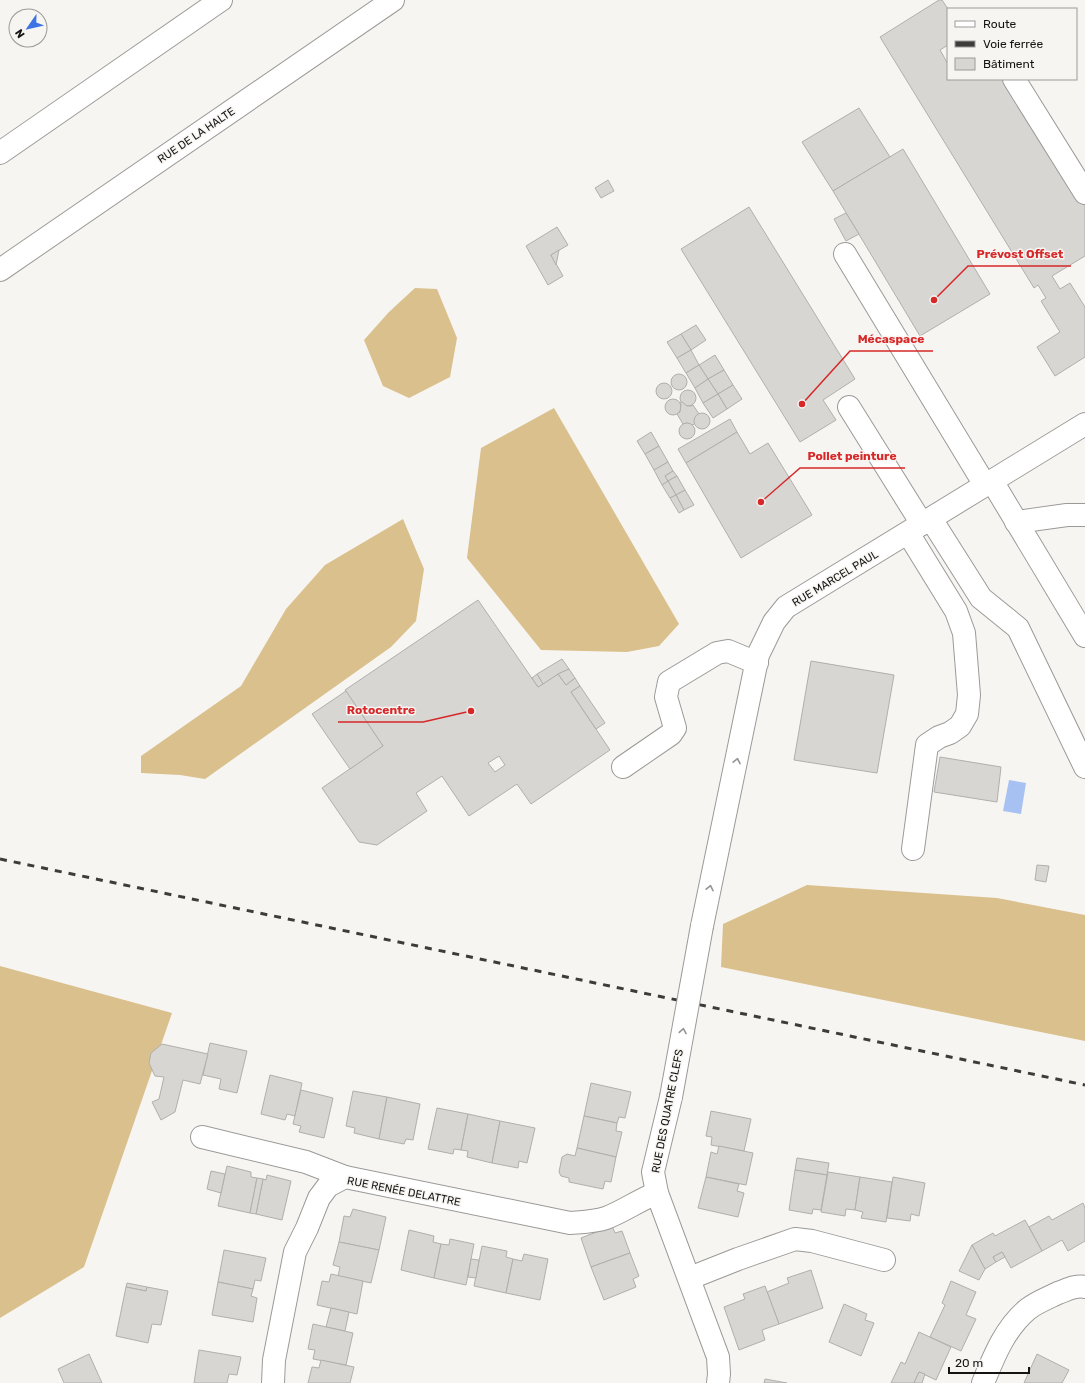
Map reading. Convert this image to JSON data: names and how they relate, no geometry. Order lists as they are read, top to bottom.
{
  "streets": {
    "street": [
      "RUE DE LA HALTE",
      "RUE MARCEL PAUL",
      "RUE DES QUATRE CLEFS",
      "RUE RENÉE DELATTRE"
    ]
  },
  "crossings": [
    ["RUE MARCEL PAUL", "RUE DES QUATRE CLEFS"],
    ["RUE DES QUATRE CLEFS", "RUE RENÉE DELATTRE"]
  ],
  "one_way": ["RUE MARCEL PAUL", "RUE DES QUATRE CLEFS"],
  "places": [
    "Prévost Offset",
    "Mécaspace",
    "Pollet peinture",
    "Rotocentre"
  ],
  "legend": ["Route", "Voie ferrée", "Bâtiment"],
  "scale_bar": "20 m",
  "north": "bottom left"
}
